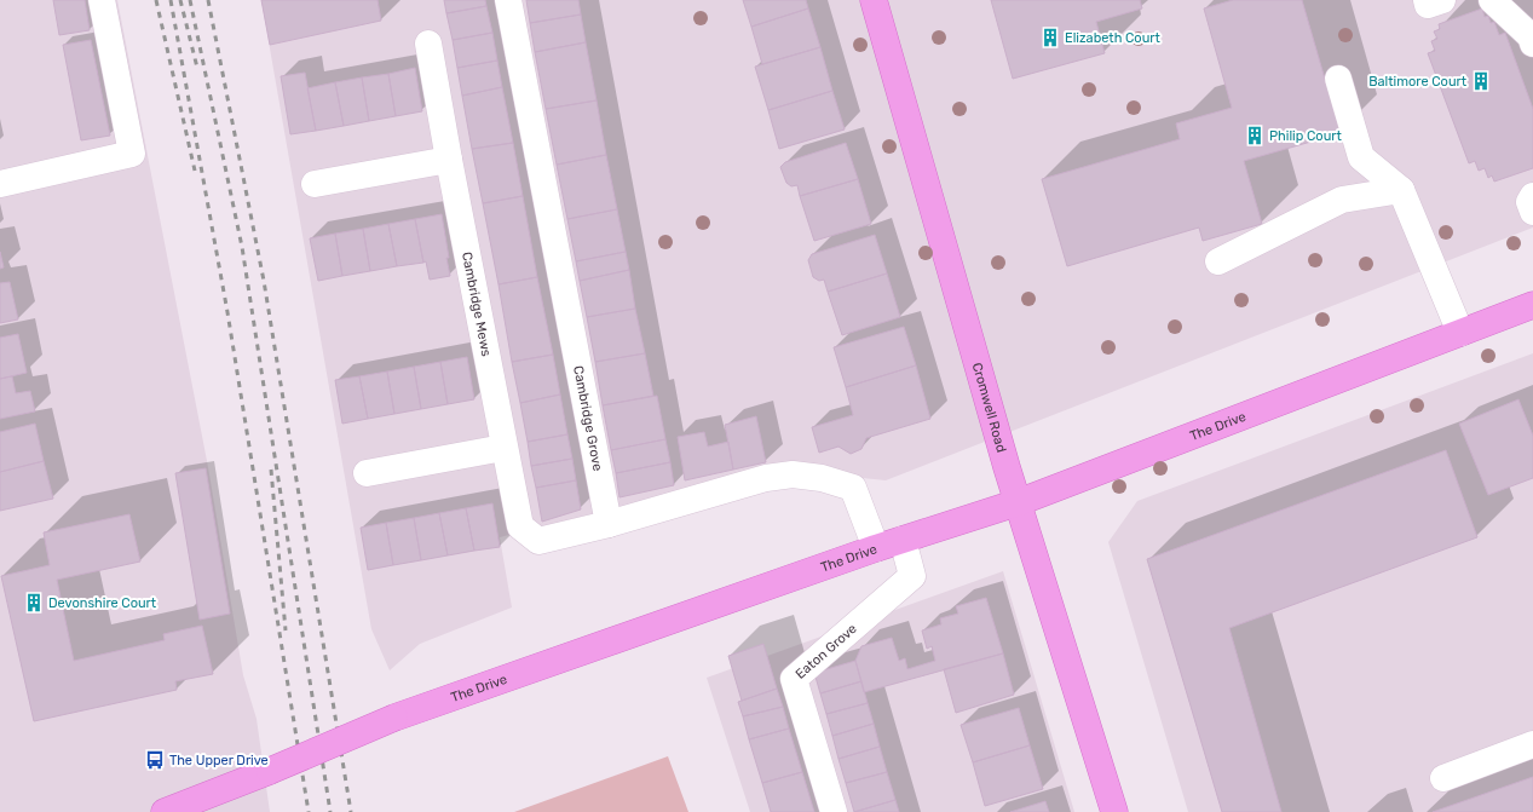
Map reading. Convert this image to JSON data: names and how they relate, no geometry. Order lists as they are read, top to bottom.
{
  "streets": {
    "main road": ["Cromwell Road", "The Drive"],
    "street": ["Cambridge Mews", "Cambridge Grove", "Eaton Grove"]
  },
  "crossings": [
    ["Cambridge Mews", "Cambridge Grove"],
    ["Cromwell Road", "The Drive"],
    ["The Drive", "Eaton Grove"]
  ],
  "places": {
    "building": [
      "Elizabeth Court",
      "Baltimore Court",
      "Philip Court",
      "Devonshire Court"
    ],
    "bus stop": ["The Upper Drive"]
  }
}
